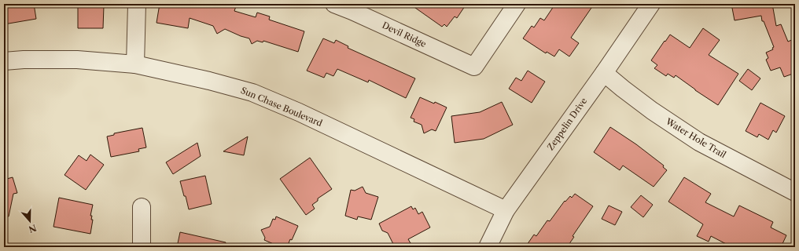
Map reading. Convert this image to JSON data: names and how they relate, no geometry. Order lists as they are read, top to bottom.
{
  "streets": {
    "street": [
      "Devil Ridge",
      "Sun Chase Boulevard",
      "Zeppelin Drive",
      "Water Hole Trail"
    ]
  },
  "crossings": [
    ["Sun Chase Boulevard", "Zeppelin Drive"],
    ["Zeppelin Drive", "Water Hole Trail"]
  ],
  "north": "bottom"
}
